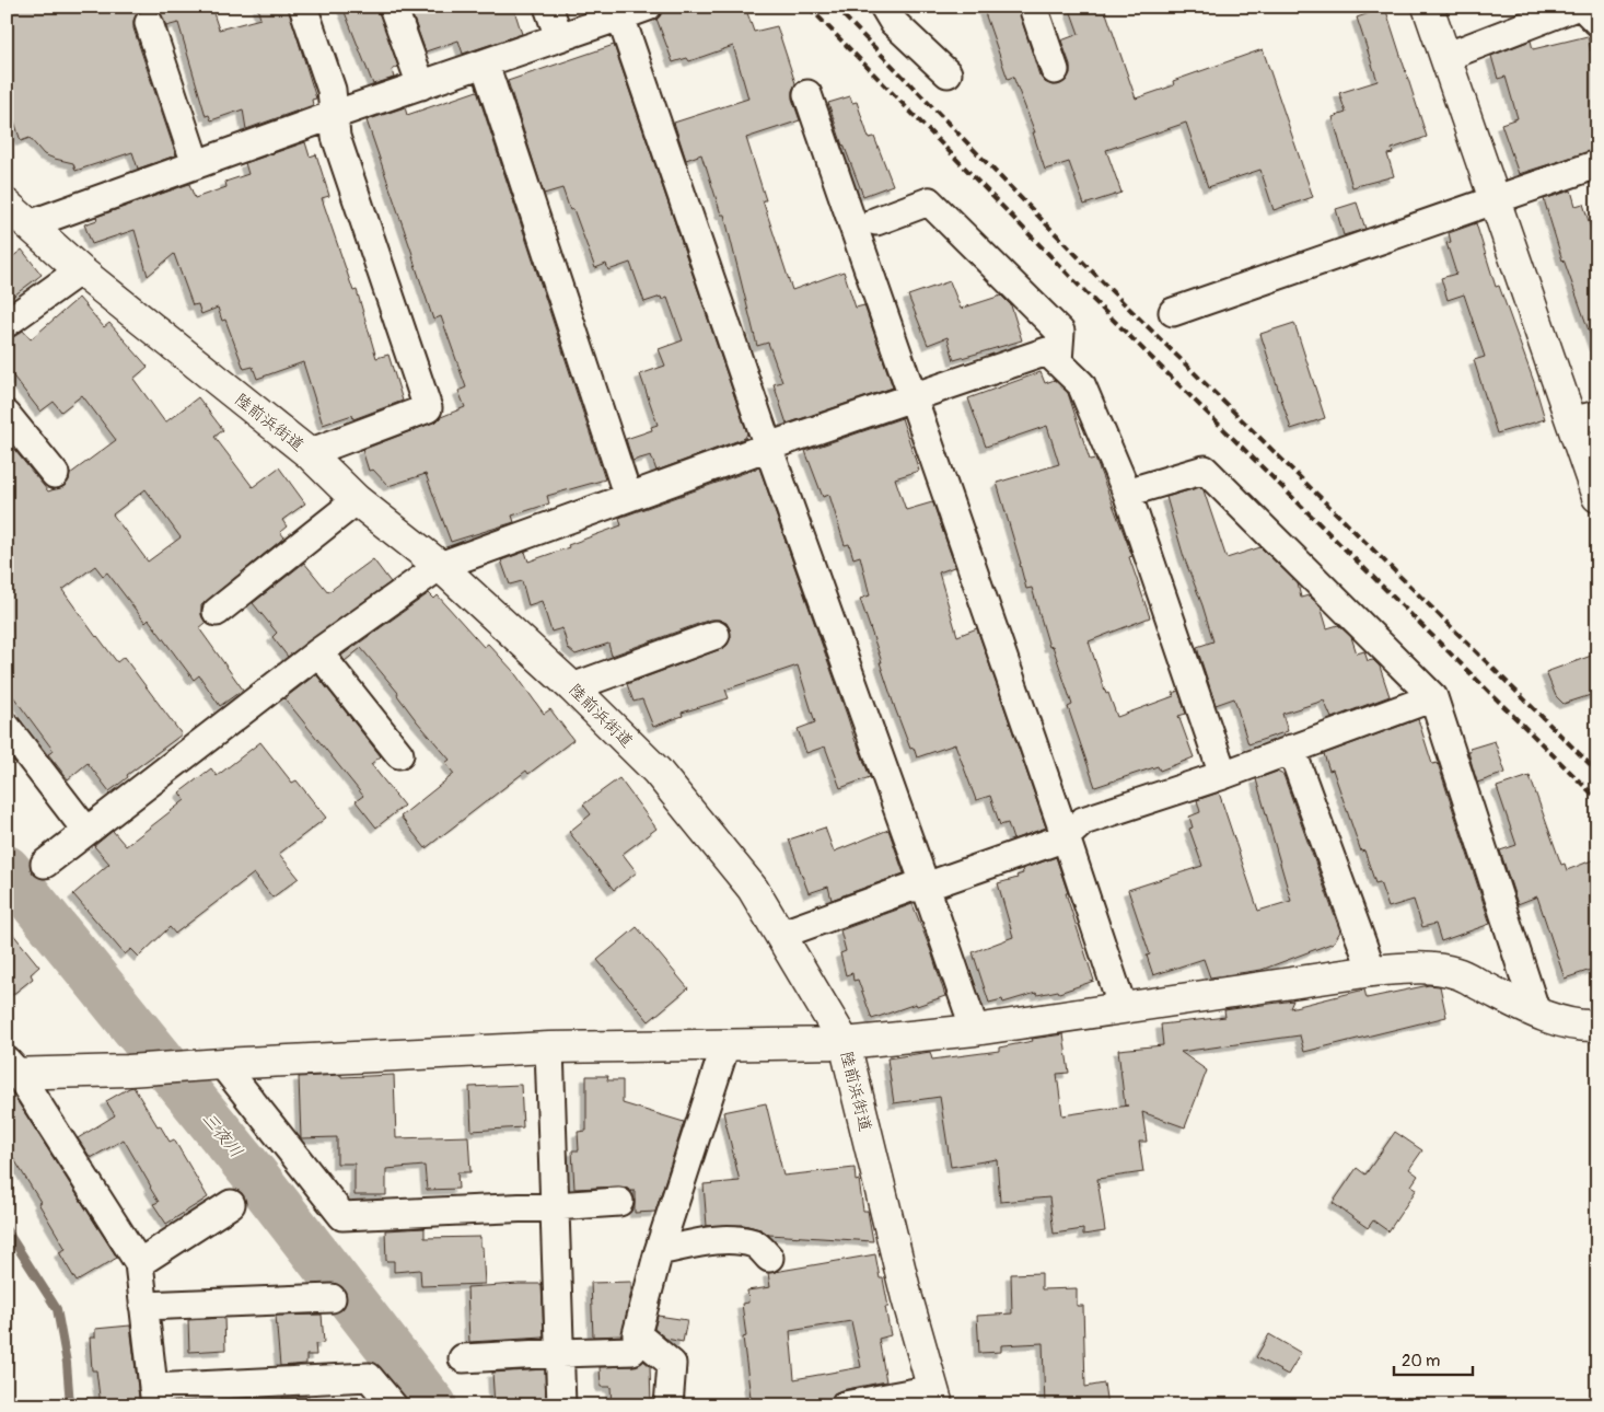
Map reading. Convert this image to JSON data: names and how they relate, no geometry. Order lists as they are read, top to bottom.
{
  "streets": {
    "street": ["陸前浜街道"]
  },
  "water": ["三夜川"],
  "scale_bar": "20 m"
}
